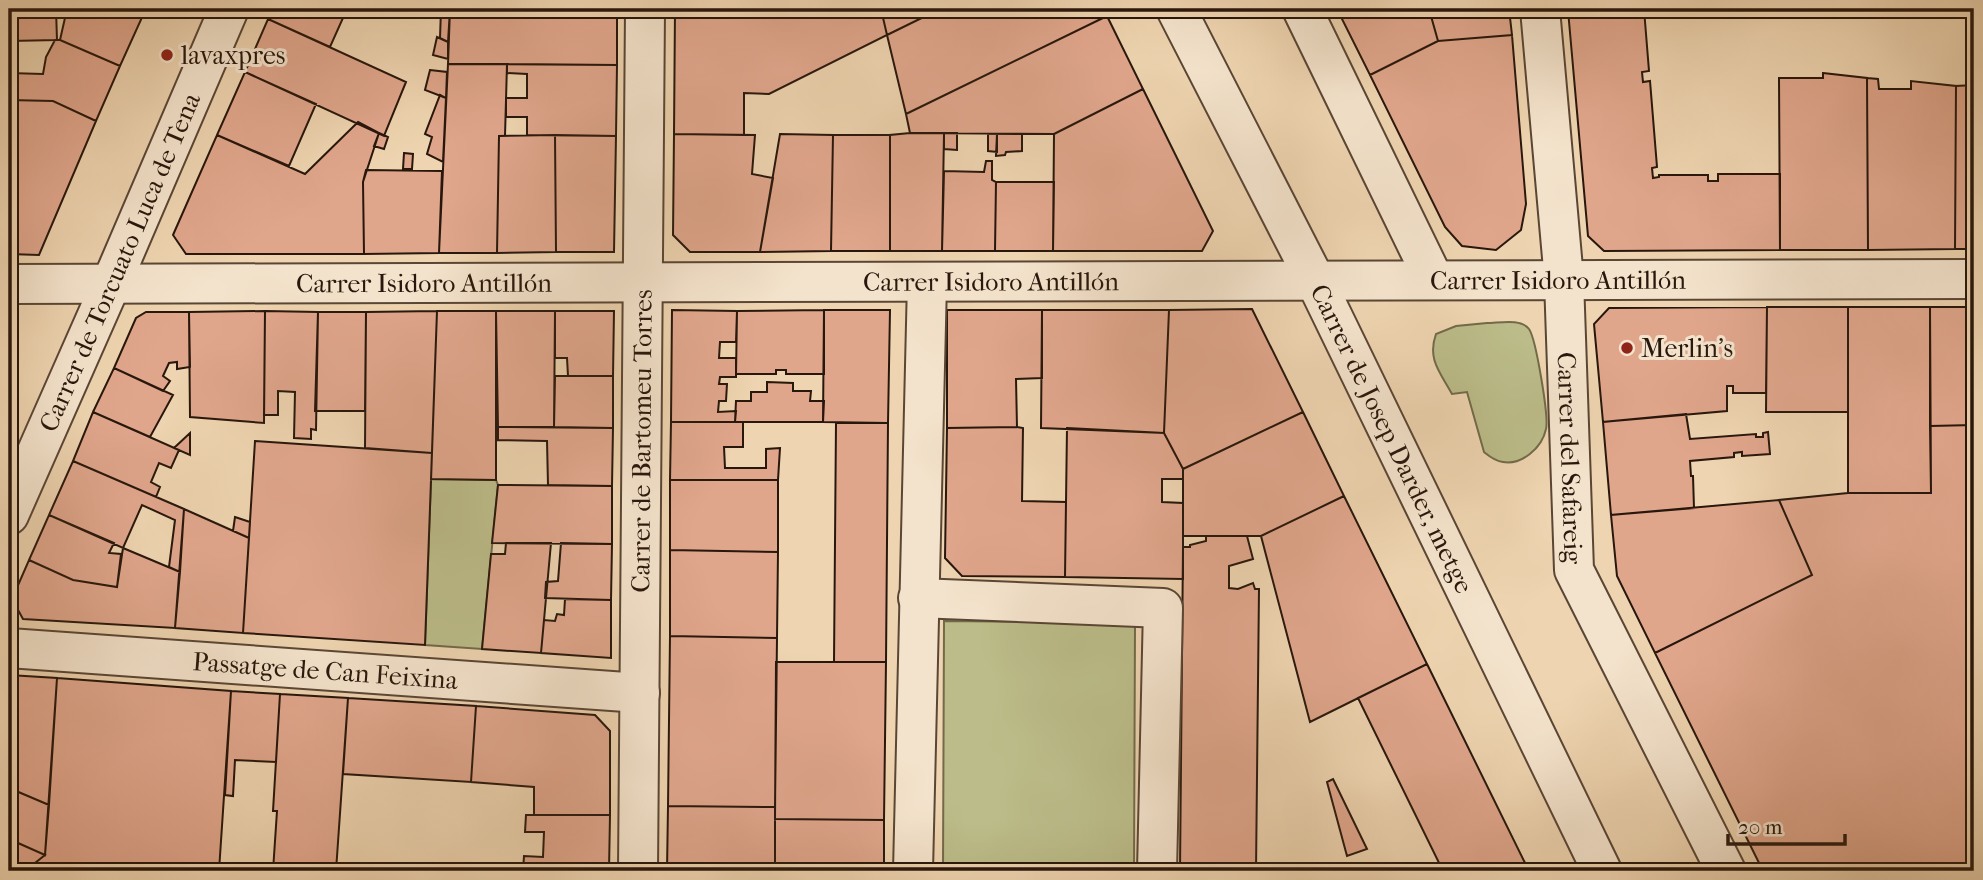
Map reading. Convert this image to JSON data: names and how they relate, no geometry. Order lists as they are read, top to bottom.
{
  "streets": {
    "street": [
      "Carrer de Torcuato Luca de Tena",
      "Carrer Isidoro Antillón",
      "Carrer de Josep Darder, metge",
      "Carrer de Bartomeu Torres",
      "Carrer del Safareig",
      "Passatge de Can Feixina"
    ]
  },
  "crossings": [
    ["Carrer de Torcuato Luca de Tena", "Carrer Isidoro Antillón"],
    ["Carrer Isidoro Antillón", "Carrer de Josep Darder, metge"],
    ["Carrer Isidoro Antillón", "Carrer de Bartomeu Torres"],
    ["Carrer Isidoro Antillón", "Carrer del Safareig"],
    ["Carrer de Bartomeu Torres", "Passatge de Can Feixina"]
  ],
  "places": ["lavaxpres", "Merlin's"],
  "scale_bar": "20 m"
}
